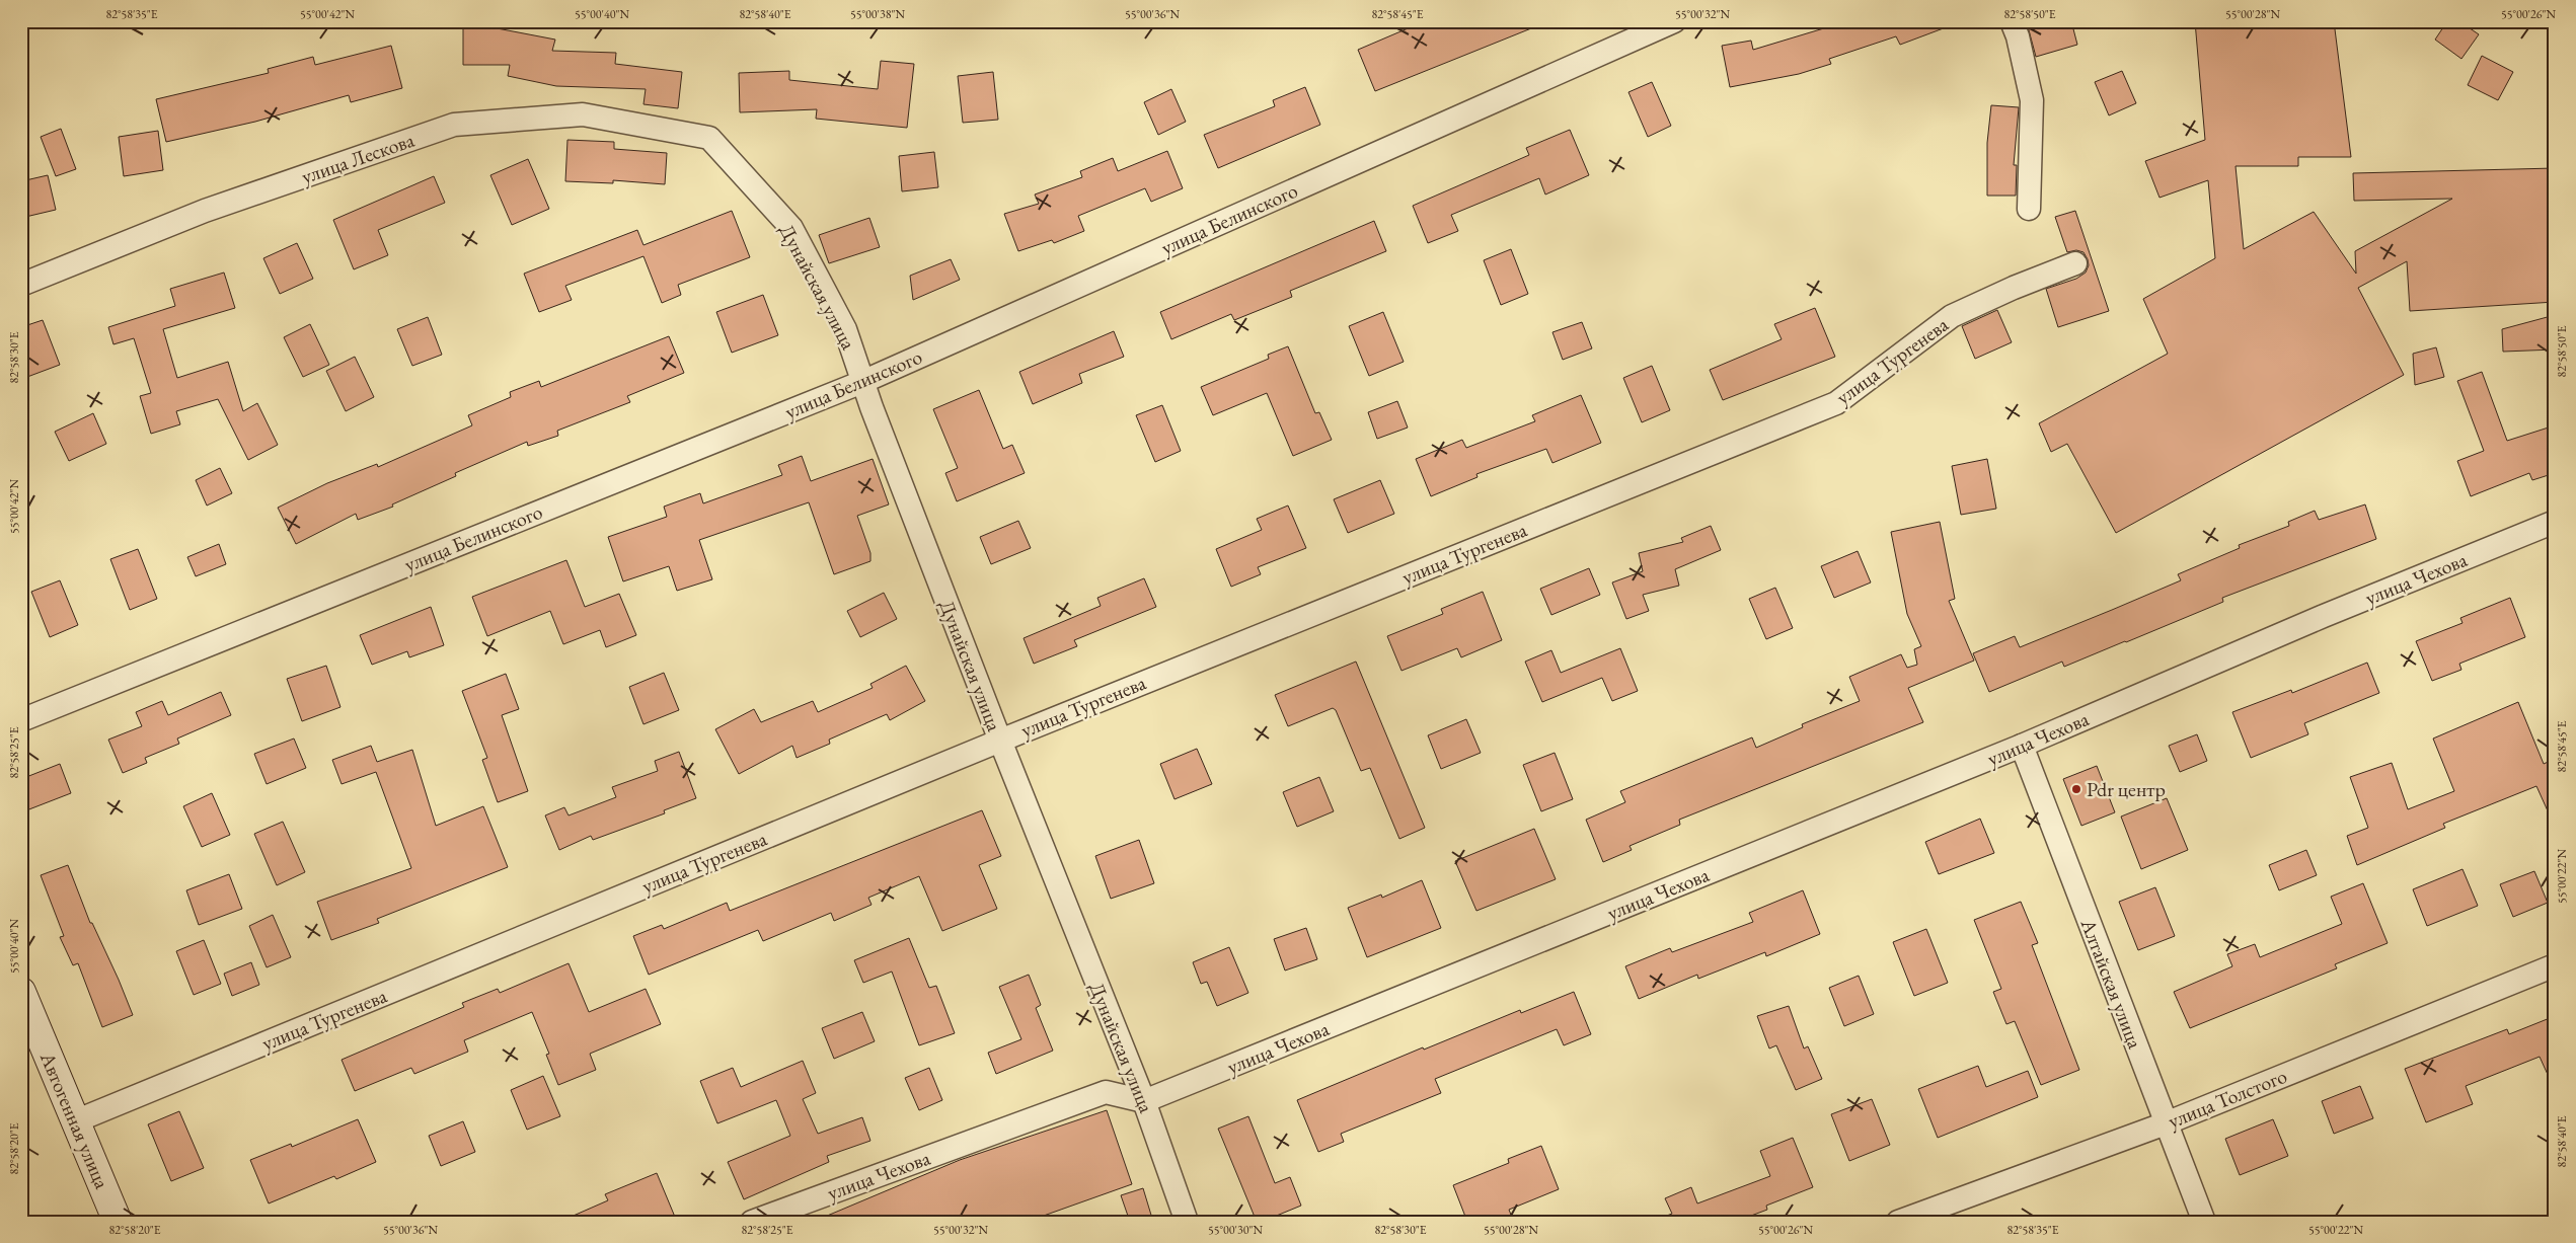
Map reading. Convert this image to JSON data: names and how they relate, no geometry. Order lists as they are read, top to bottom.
{
  "streets": {
    "street": [
      "улица Лескова",
      "улица Белинского",
      "Дунайская улица",
      "улица Тургенева",
      "улица Чехова",
      "Алтайская улица",
      "улица Толстого",
      "Автогенная улица"
    ]
  },
  "crossings": [
    ["улица Лескова", "Дунайская улица"],
    ["улица Белинского", "Дунайская улица"],
    ["Дунайская улица", "улица Тургенева"],
    ["Дунайская улица", "улица Чехова"],
    ["улица Тургенева", "Автогенная улица"],
    ["улица Чехова", "Алтайская улица"],
    ["Алтайская улица", "улица Толстого"]
  ],
  "places": ["Pdr центр"],
  "coordinates": [
    "82°58'35\"E",
    "55°00'42\"N",
    "55°00'40\"N",
    "82°58'40\"E",
    "55°00'38\"N",
    "55°00'36\"N",
    "82°58'45\"E",
    "55°00'32\"N",
    "82°58'50\"E",
    "55°00'28\"N",
    "55°00'26\"N",
    "82°58'30\"E",
    "82°58'25\"E",
    "55°00'22\"N",
    "82°58'20\"E",
    "55°00'30\"N"
  ]
}
